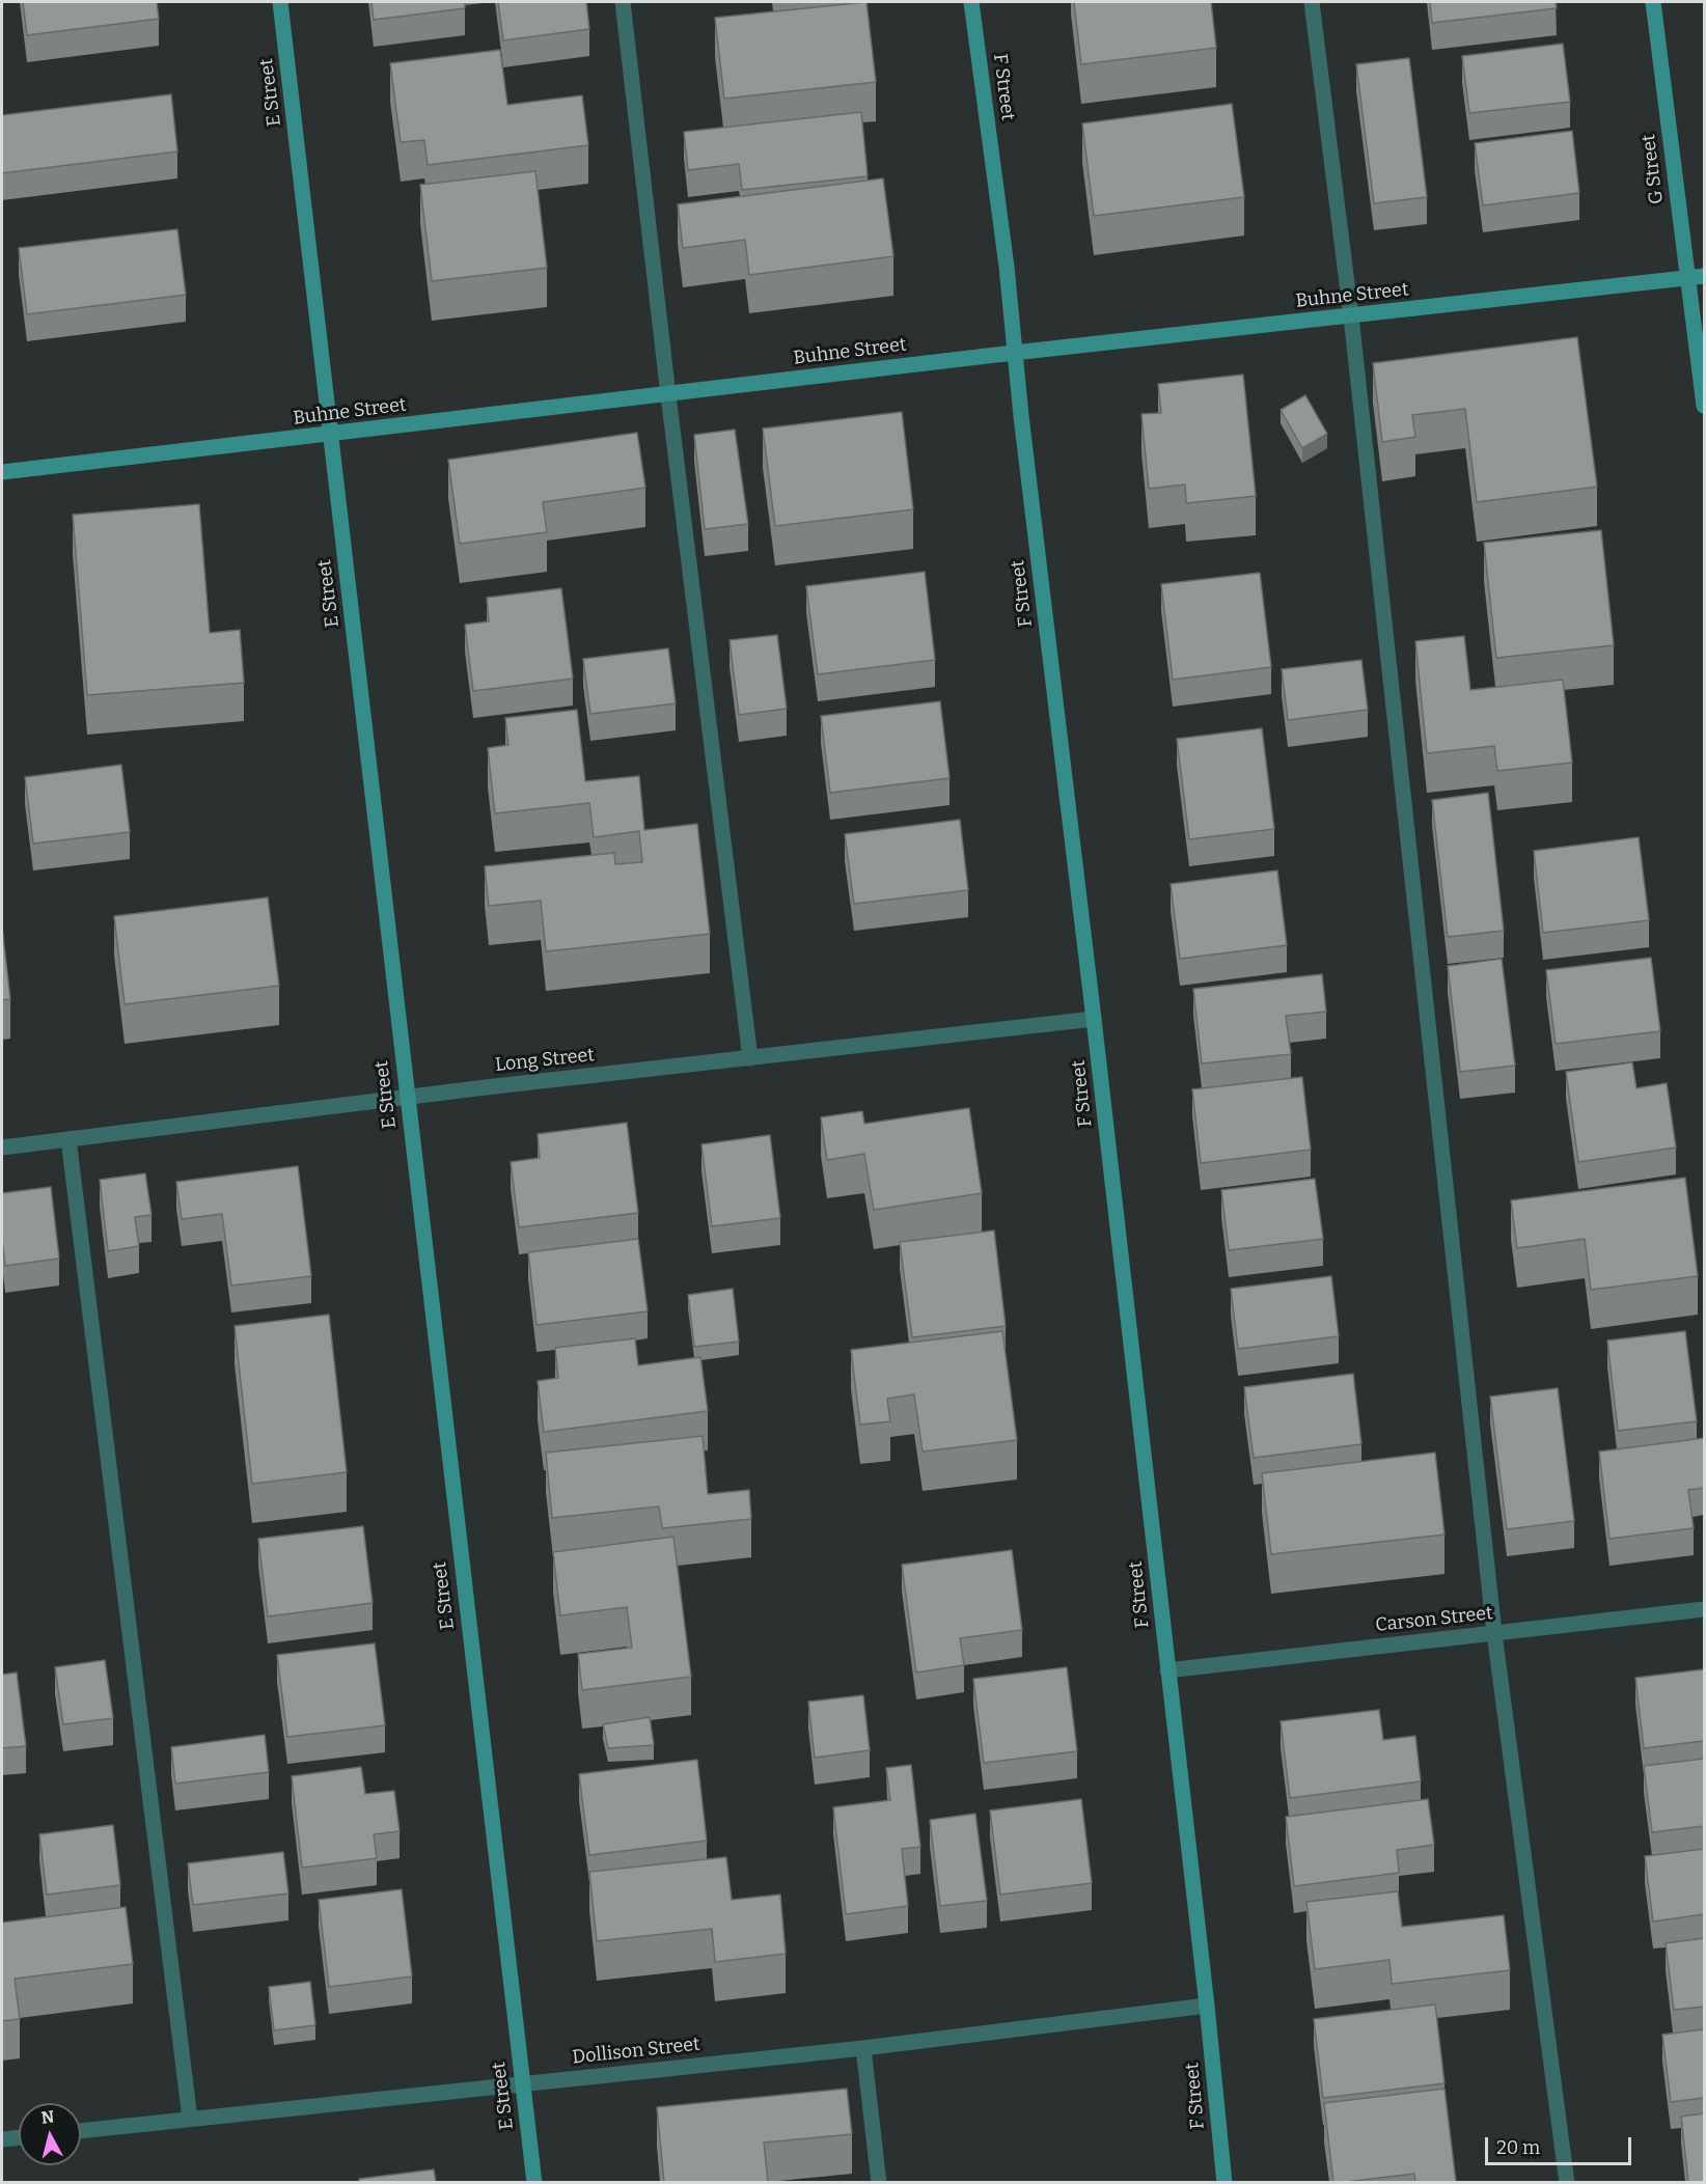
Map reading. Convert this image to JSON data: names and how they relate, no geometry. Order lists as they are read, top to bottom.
{
  "streets": {
    "street": [
      "F Street",
      "E Street",
      "G Street",
      "Buhne Street",
      "Long Street",
      "Carson Street",
      "Dollison Street"
    ]
  },
  "crossings": [
    ["F Street", "Buhne Street"],
    ["F Street", "Long Street"],
    ["F Street", "Carson Street"],
    ["F Street", "Dollison Street"],
    ["E Street", "Buhne Street"],
    ["E Street", "Long Street"],
    ["E Street", "Dollison Street"],
    ["G Street", "Buhne Street"]
  ],
  "scale_bar": "20 m",
  "north": "top"
}
